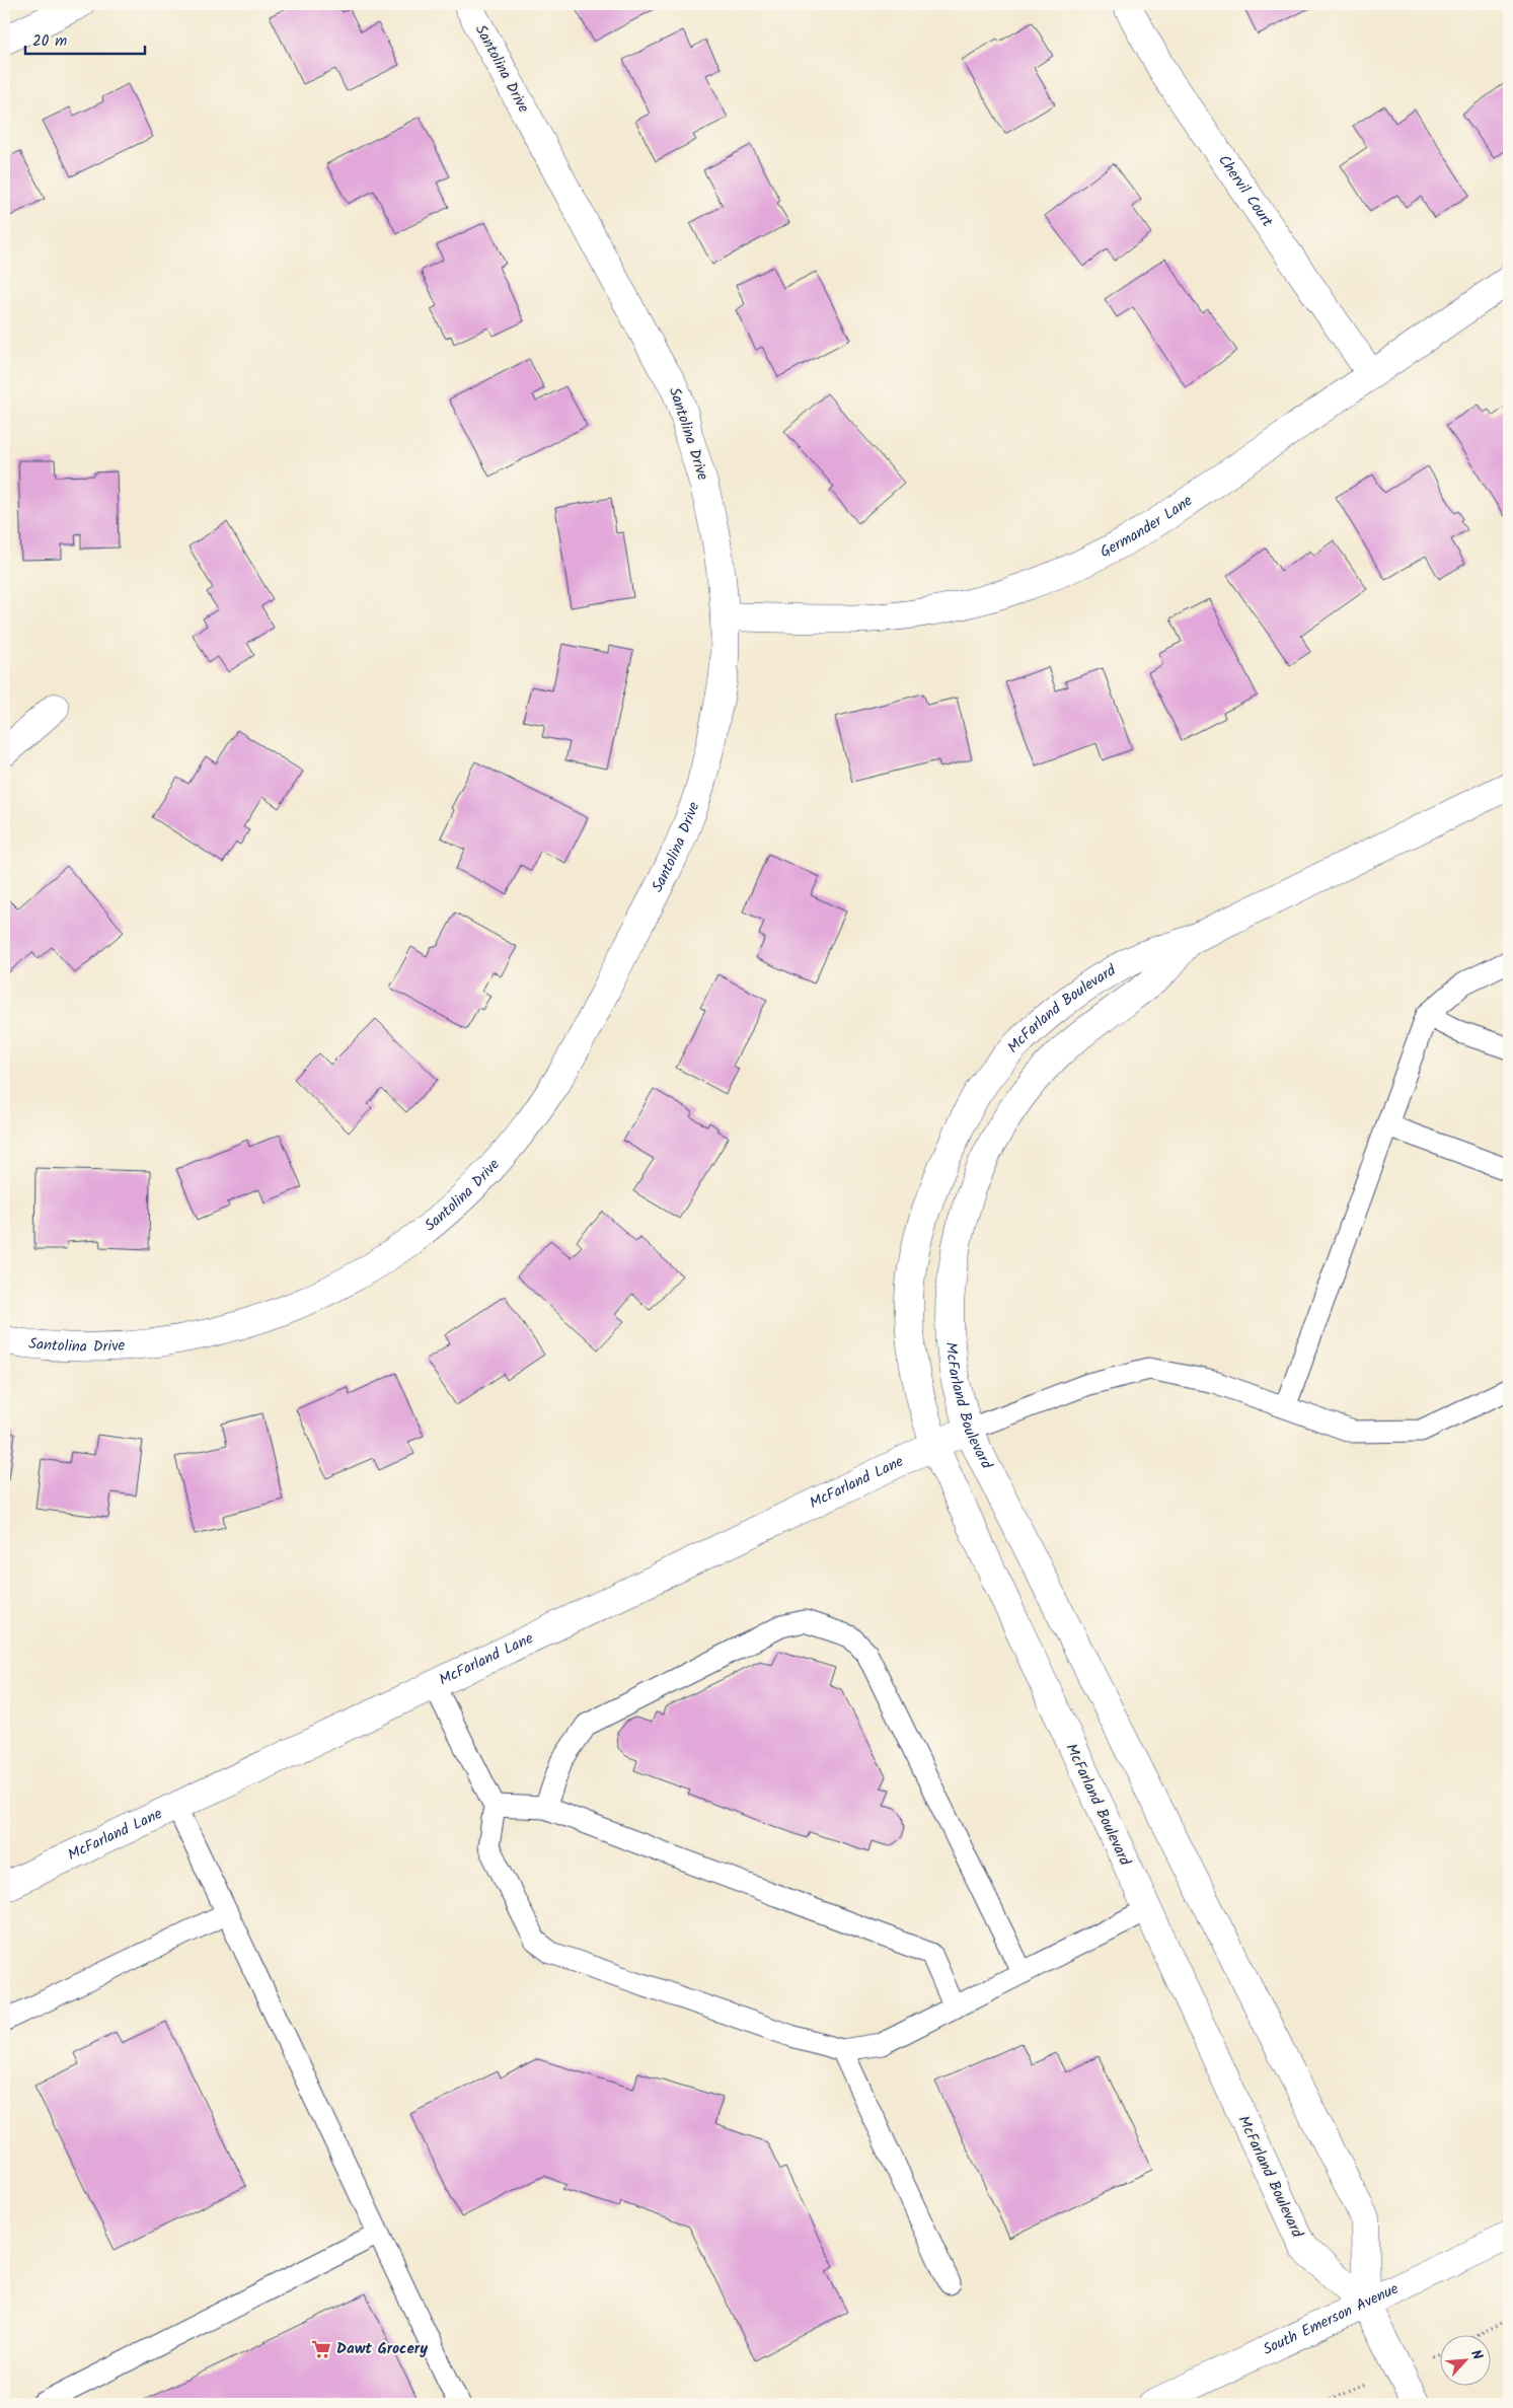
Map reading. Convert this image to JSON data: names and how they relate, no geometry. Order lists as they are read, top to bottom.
{
  "streets": {
    "street": [
      "Santolina Drive",
      "Chervil Court",
      "Germander Lane",
      "McFarland Boulevard",
      "McFarland Lane",
      "South Emerson Avenue"
    ]
  },
  "crossings": [
    ["Santolina Drive", "Germander Lane"],
    ["Chervil Court", "Germander Lane"],
    ["McFarland Boulevard", "McFarland Lane"],
    ["McFarland Boulevard", "South Emerson Avenue"]
  ],
  "places": {
    "supermarket": ["Dawt Grocery"]
  },
  "scale_bar": "20 m",
  "north": "top right"
}
